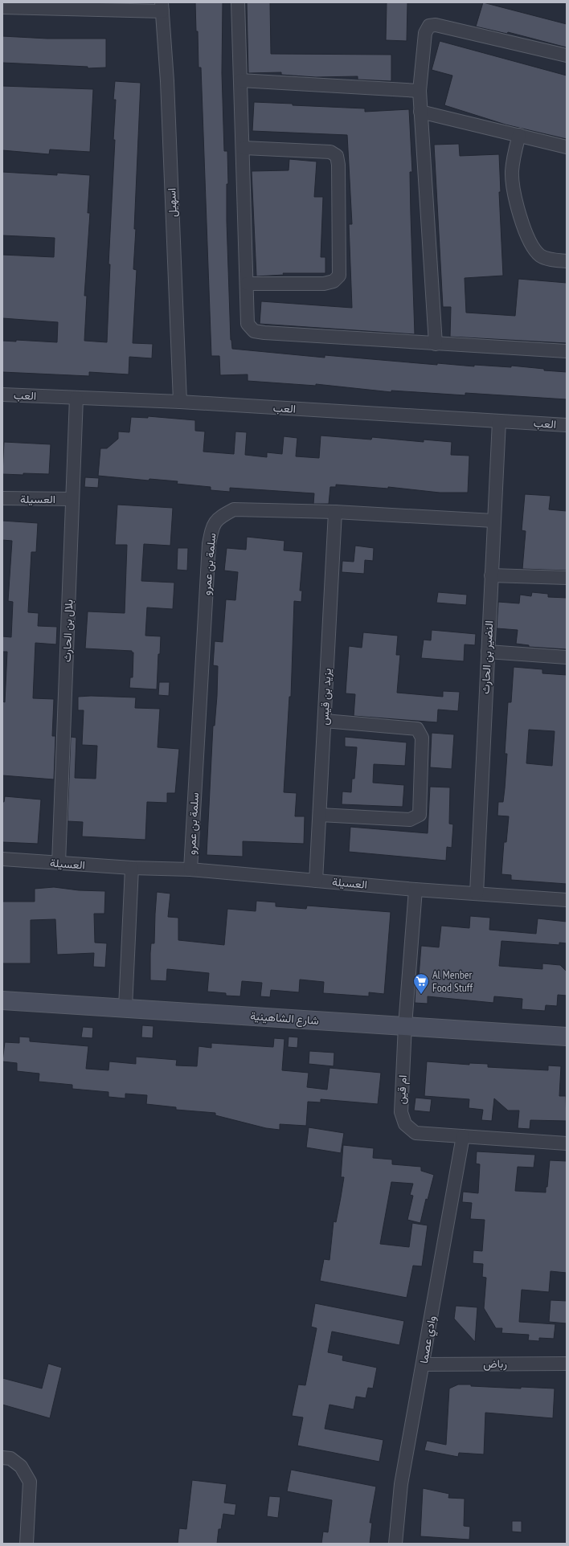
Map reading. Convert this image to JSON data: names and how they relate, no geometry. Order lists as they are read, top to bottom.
{
  "streets": {
    "street": [
      "اسهيل",
      "العب",
      "العسيلة",
      "سلمة بن عمرو",
      "بلال بن الحارث",
      "النضير بن الحارث",
      "يزيد بن قيس",
      "شارع الشاهينية",
      "ام قين",
      "وادي عصما",
      "رباض"
    ]
  },
  "crossings": [
    ["اسهيل", "العب"],
    ["العب", "بلال بن الحارث"],
    ["العب", "النضير بن الحارث"],
    ["العسيلة", "سلمة بن عمرو"],
    ["العسيلة", "بلال بن الحارث"],
    ["العسيلة", "النضير بن الحارث"],
    ["العسيلة", "يزيد بن قيس"],
    ["العسيلة", "ام قين"],
    ["سلمة بن عمرو", "النضير بن الحارث"],
    ["سلمة بن عمرو", "يزيد بن قيس"],
    ["شارع الشاهينية", "ام قين"],
    ["ام قين", "وادي عصما"],
    ["وادي عصما", "رباض"]
  ],
  "places": {
    "supermarket": ["Al Menber Food Stuff"]
  }
}
